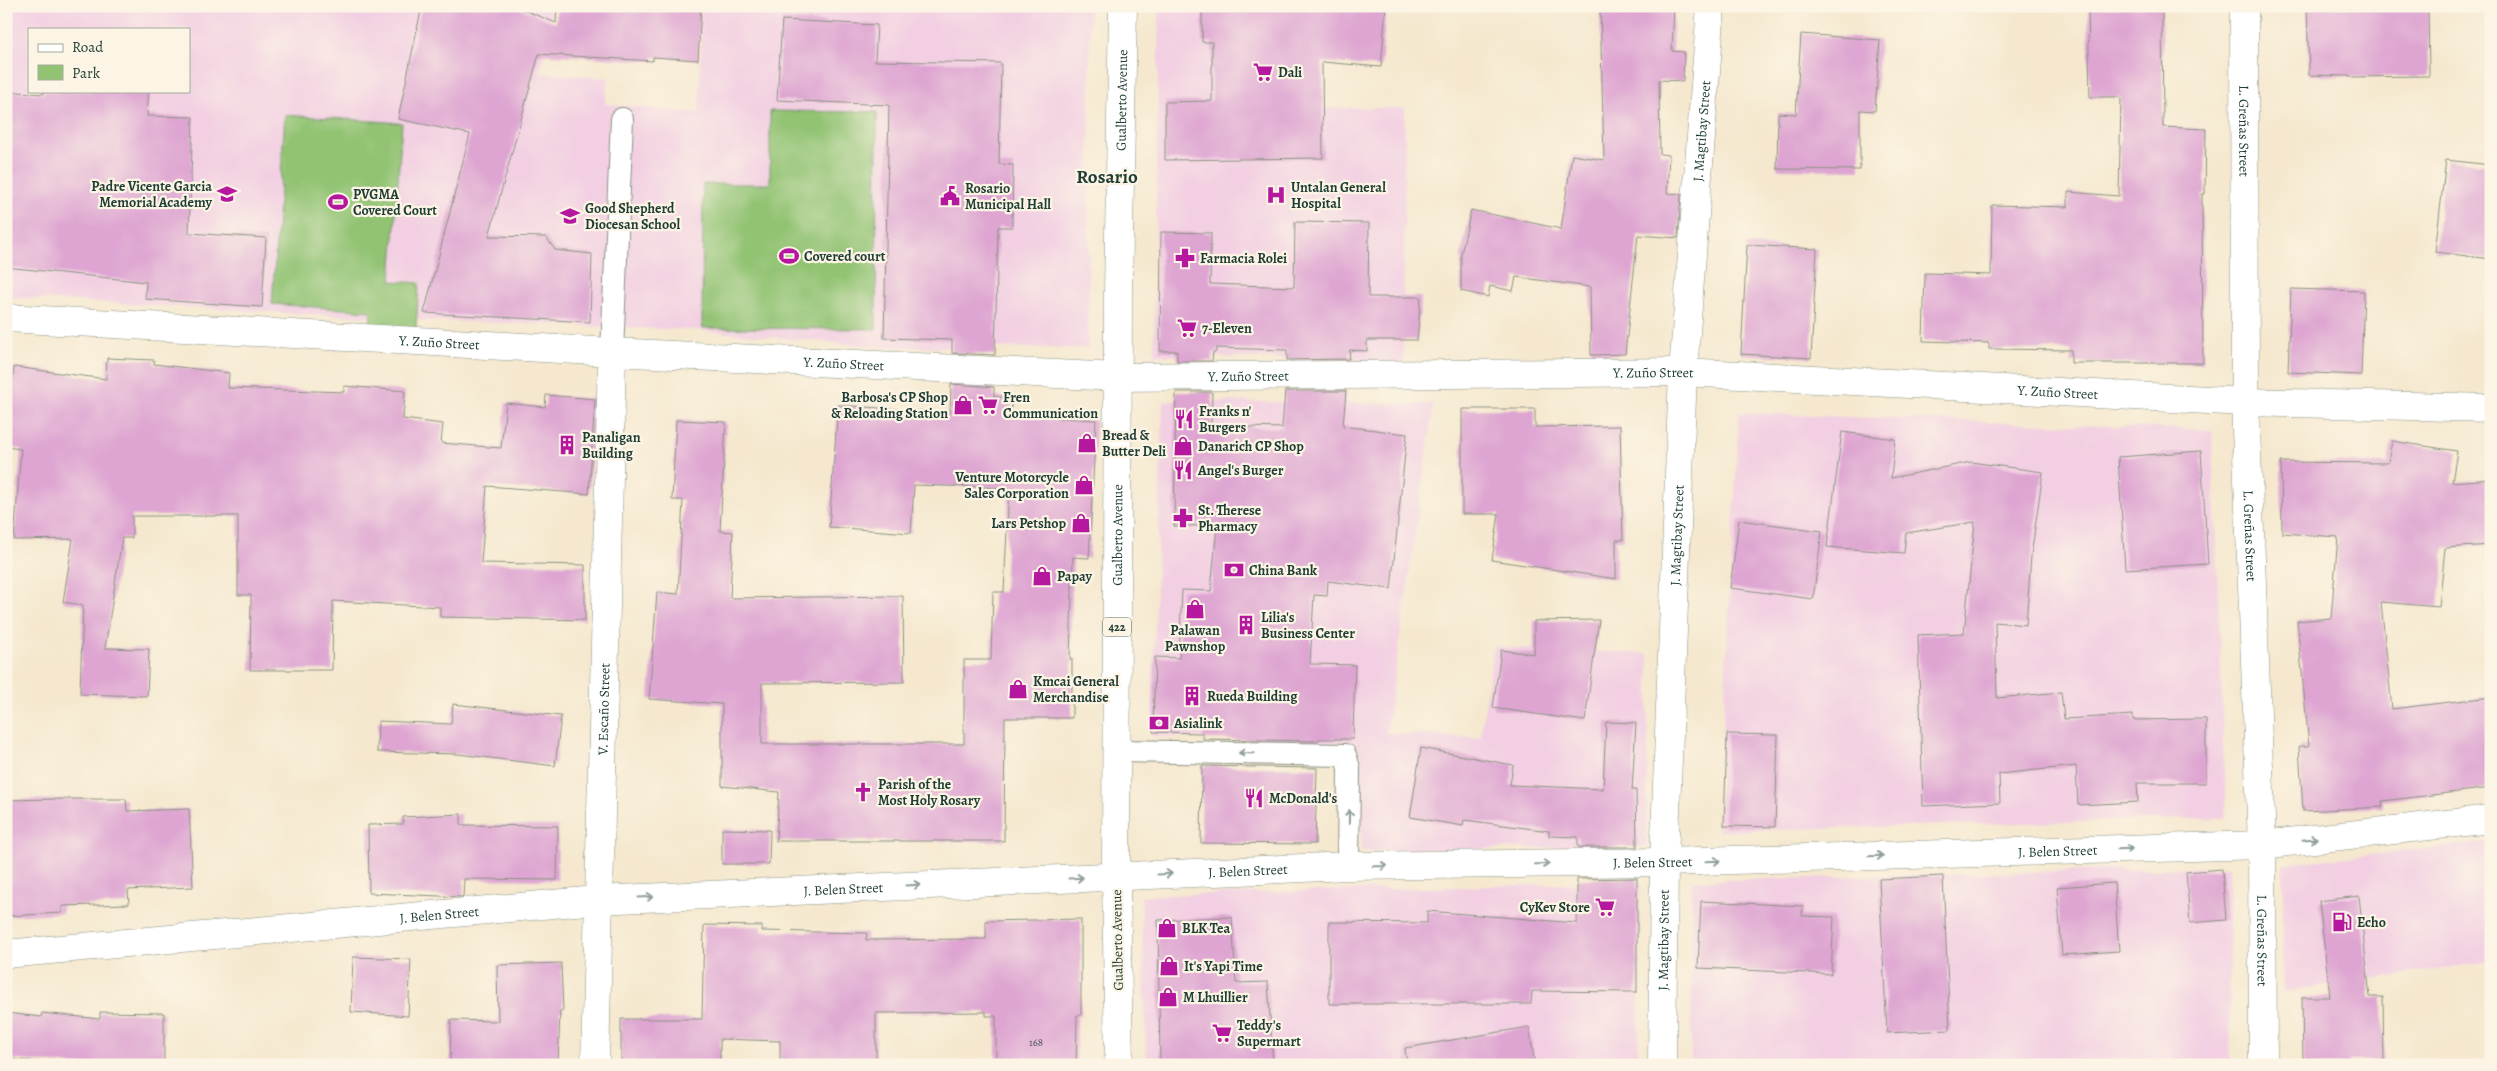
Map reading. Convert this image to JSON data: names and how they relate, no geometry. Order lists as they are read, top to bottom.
{
  "streets": {
    "street": [
      "Gualberto Avenue",
      "J. Magtibay Street",
      "L. Greñas Street",
      "Y. Zuño Street",
      "422",
      "V. Escaño Street",
      "J. Belen Street"
    ]
  },
  "crossings": [
    ["Gualberto Avenue", "Y. Zuño Street"],
    ["Gualberto Avenue", "J. Belen Street"],
    ["J. Magtibay Street", "Y. Zuño Street"],
    ["J. Magtibay Street", "J. Belen Street"],
    ["L. Greñas Street", "Y. Zuño Street"],
    ["L. Greñas Street", "J. Belen Street"],
    ["Y. Zuño Street", "V. Escaño Street"],
    ["V. Escaño Street", "J. Belen Street"]
  ],
  "one_way": ["J. Belen Street"],
  "districts": ["Rosario"],
  "places": {
    "supermarket": [
      "Dali",
      "7-Eleven",
      "Fren Communication",
      "CyKev Store",
      "Teddy's Supermart"
    ],
    "school or university": ["Padre Vicente Garcia Memorial Academy", "Good Shepherd Diocesan School"],
    "hospital": ["Untalan General Hospital"],
    "public building": ["Rosario Municipal Hall"],
    "sports": ["PVGMA Covered Court", "Covered court"],
    "pharmacy": ["Farmacia Rolei", "St. Therese Pharmacy"],
    "shop": [
      "Barbosa's CP Shop & Reloading Station",
      "Bread & Butter Deli",
      "Danarich CP Shop",
      "Venture Motorcycle Sales Corporation",
      "Lars Petshop",
      "Papay",
      "Palawan Pawnshop",
      "Kmcai General Merchandise",
      "BLK Tea",
      "It's Yapi Time",
      "M Lhuillier"
    ],
    "restaurant": ["Franks n' Burgers", "Angel's Burger", "McDonald's"],
    "building": ["Panaligan Building", "Lilia's Business Center", "Rueda Building"],
    "bank": ["China Bank", "Asialink"],
    "church": ["Parish of the Most Holy Rosary"],
    "fuel station": ["Echo"]
  },
  "house_numbers": ["168"],
  "legend": ["Road", "Park"]
}
